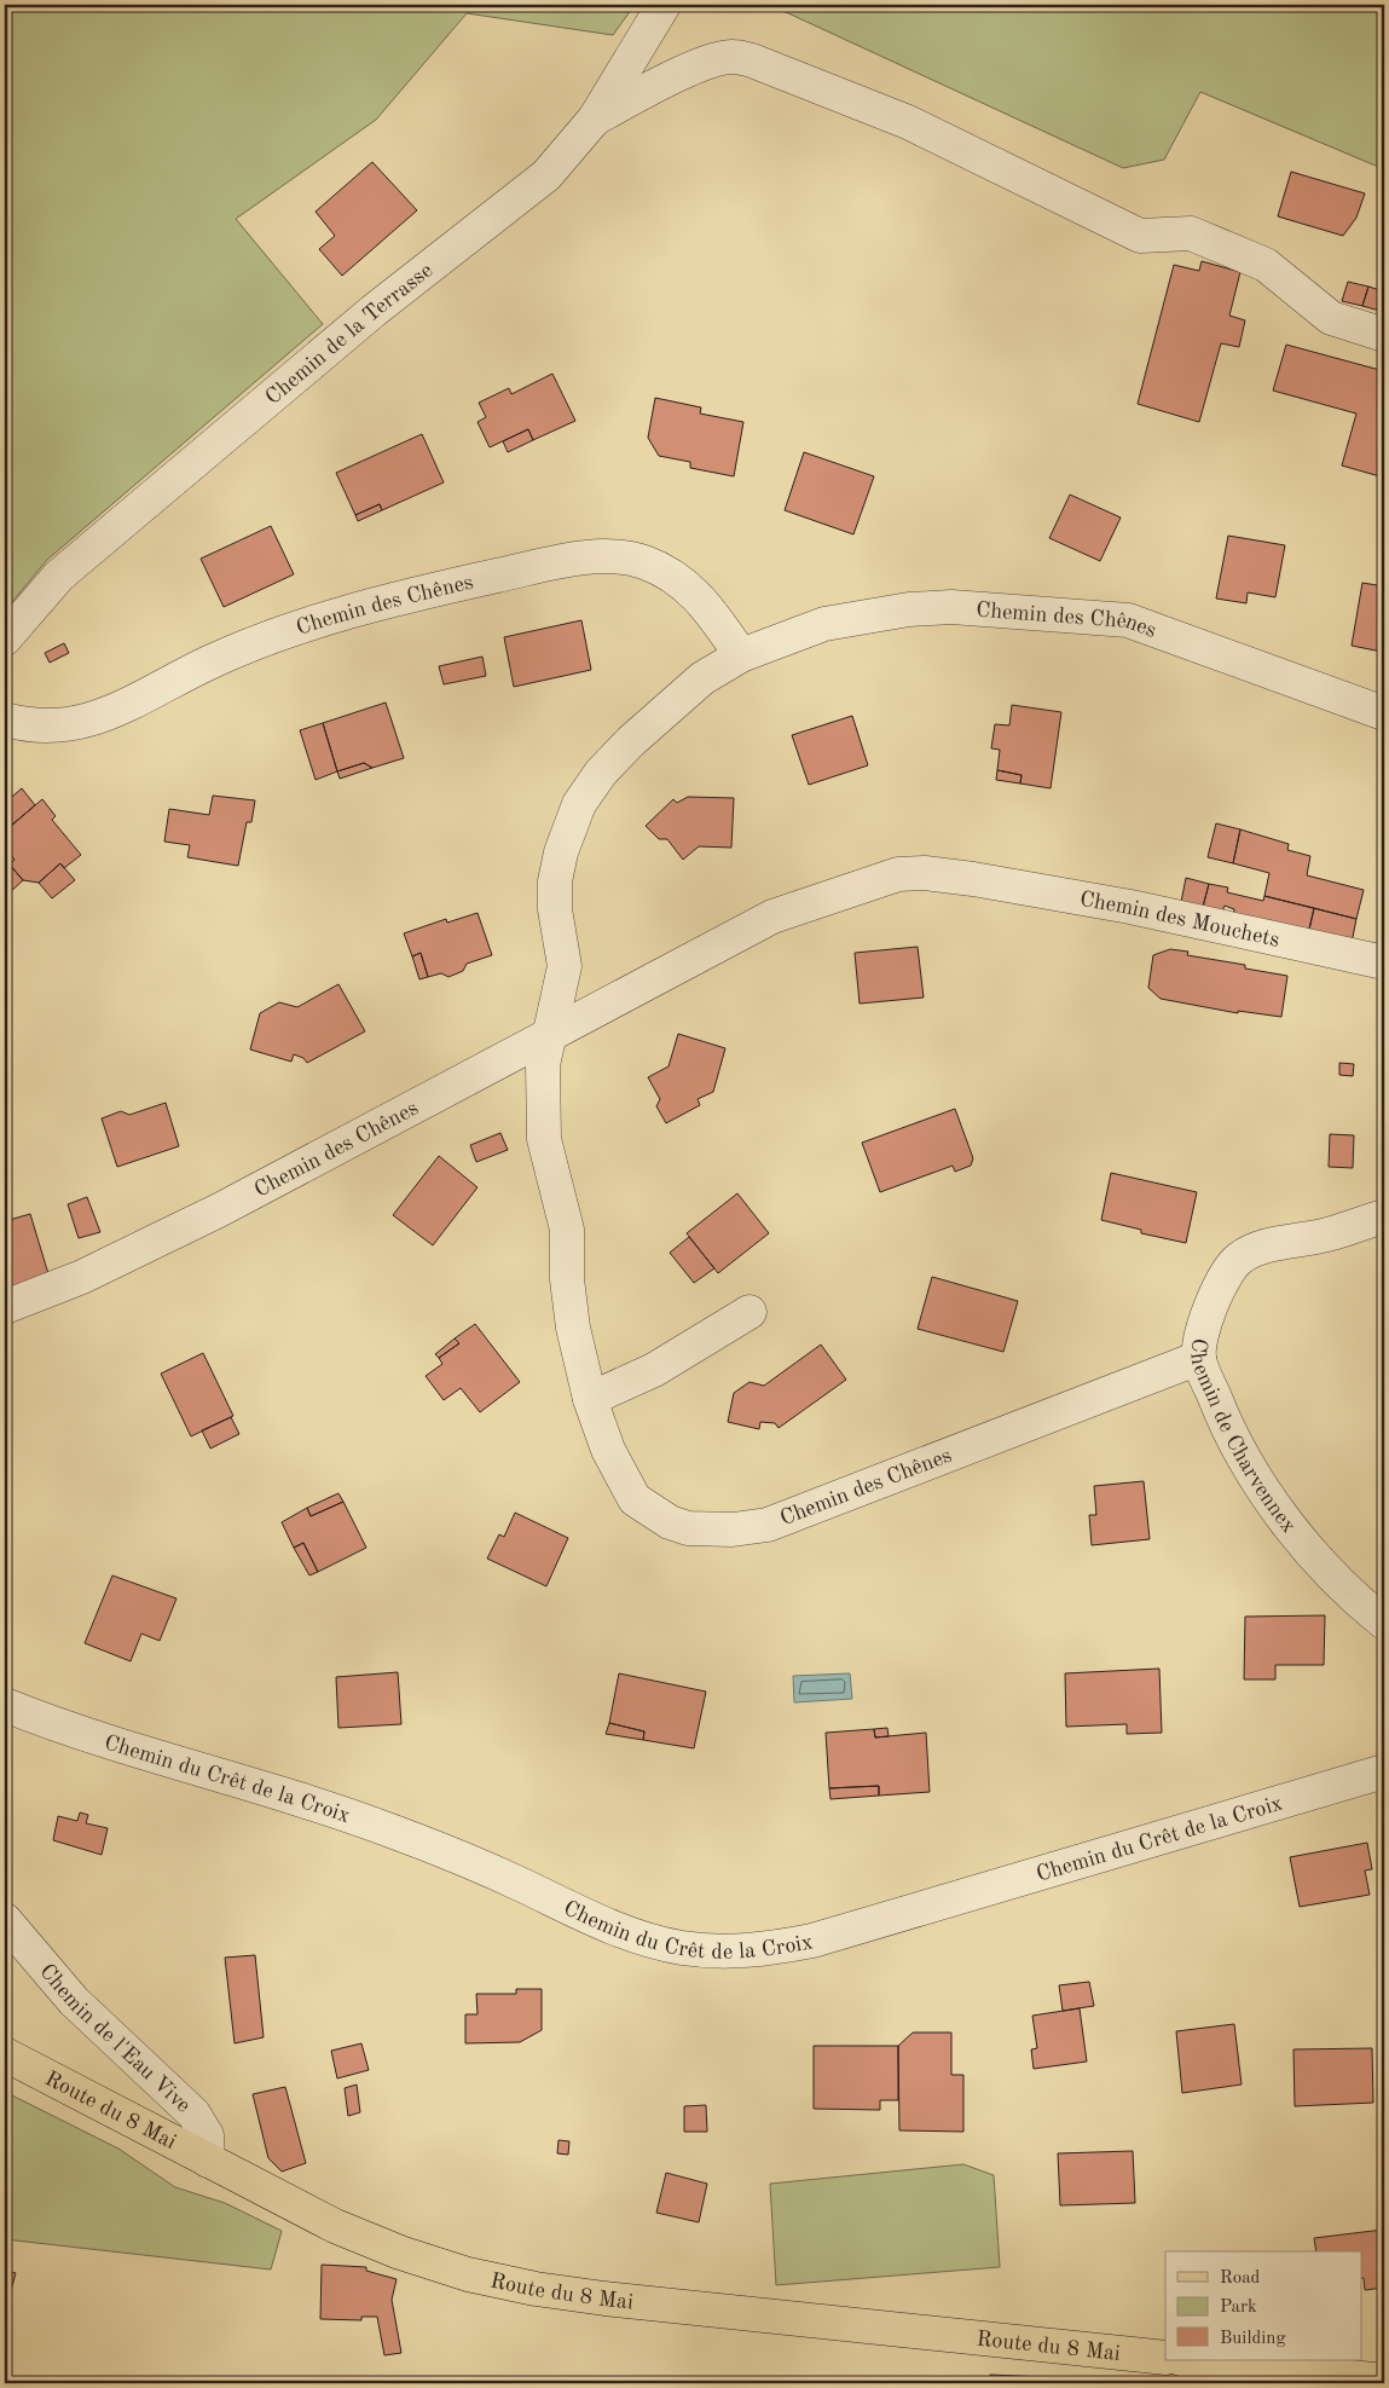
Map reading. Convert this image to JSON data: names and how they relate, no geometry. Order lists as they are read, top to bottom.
{
  "streets": {
    "main road": ["Route du 8 Mai"],
    "street": [
      "Chemin de la Terrasse",
      "Chemin des Chênes",
      "Chemin des Mouchets",
      "Chemin de Charvennex",
      "Chemin du Crêt de la Croix",
      "Chemin de l'Eau Vive"
    ]
  },
  "crossings": [
    ["Chemin des Chênes", "Chemin des Mouchets"],
    ["Chemin des Chênes", "Chemin de Charvennex"],
    ["Chemin de l'Eau Vive", "Route du 8 Mai"]
  ],
  "legend": ["Road", "Park", "Building"]
}
